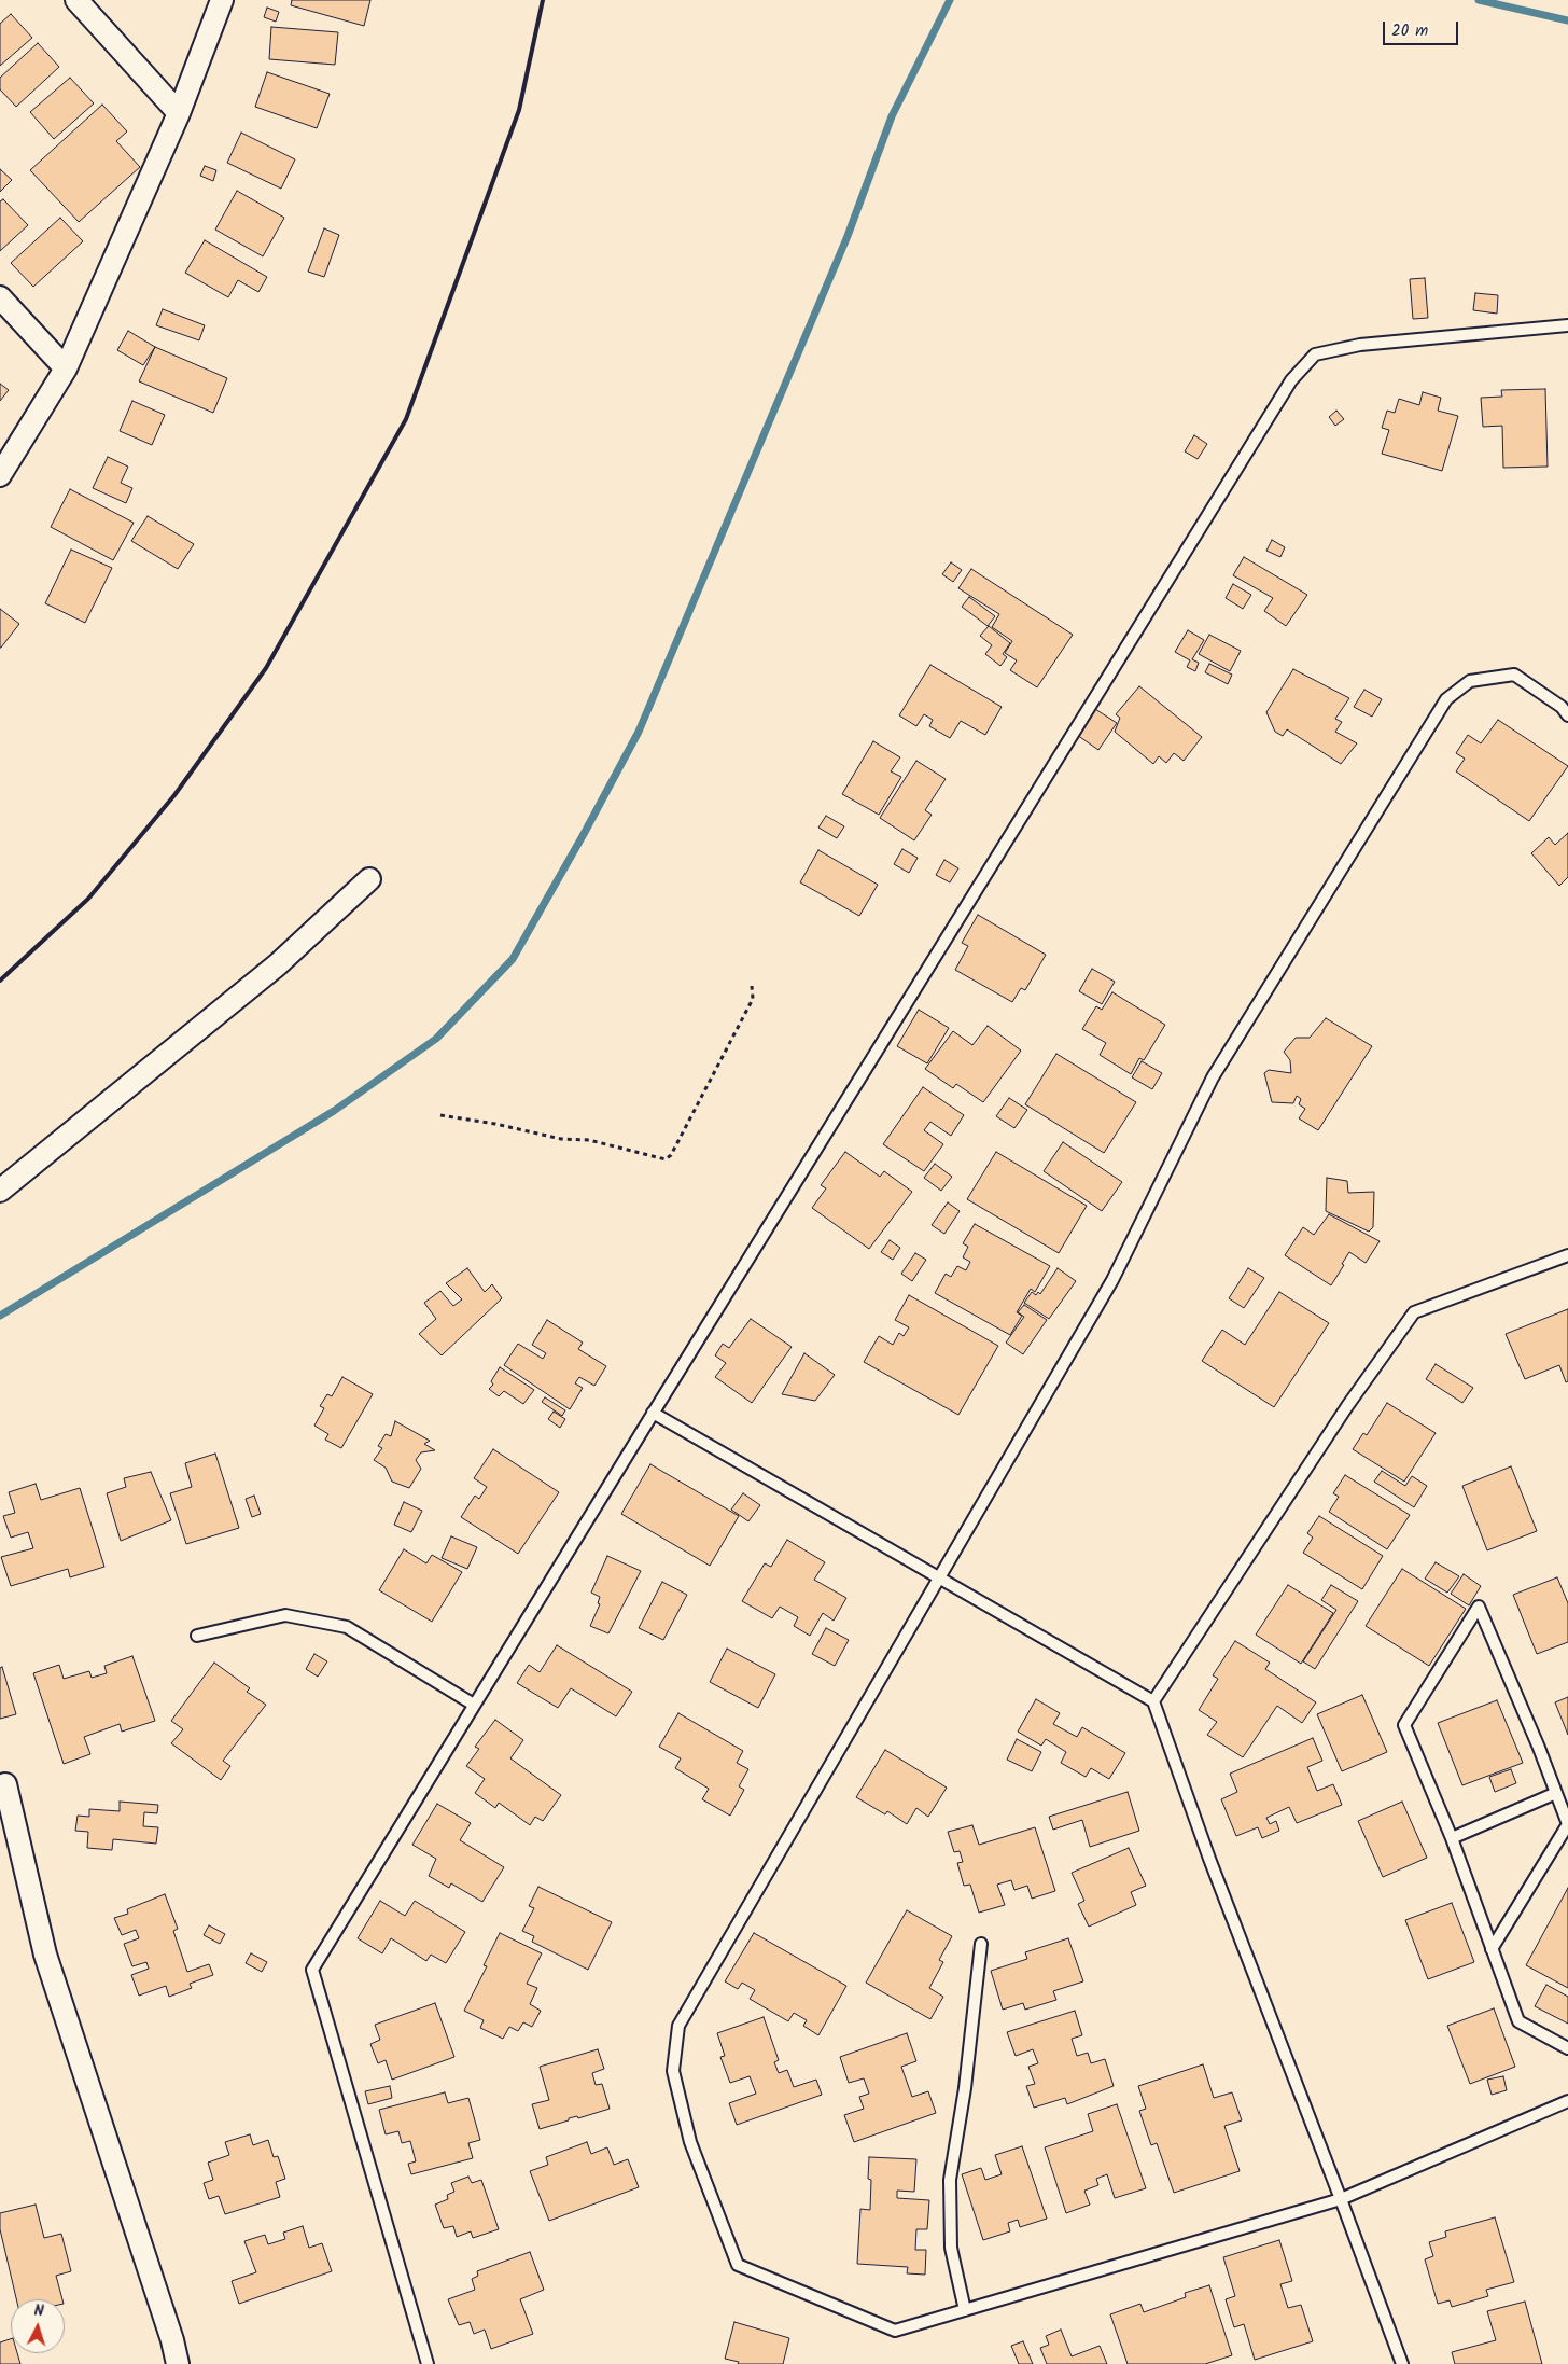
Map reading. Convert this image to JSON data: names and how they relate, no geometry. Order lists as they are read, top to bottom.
{
  "scale_bar": "20 m",
  "north": "top"
}
